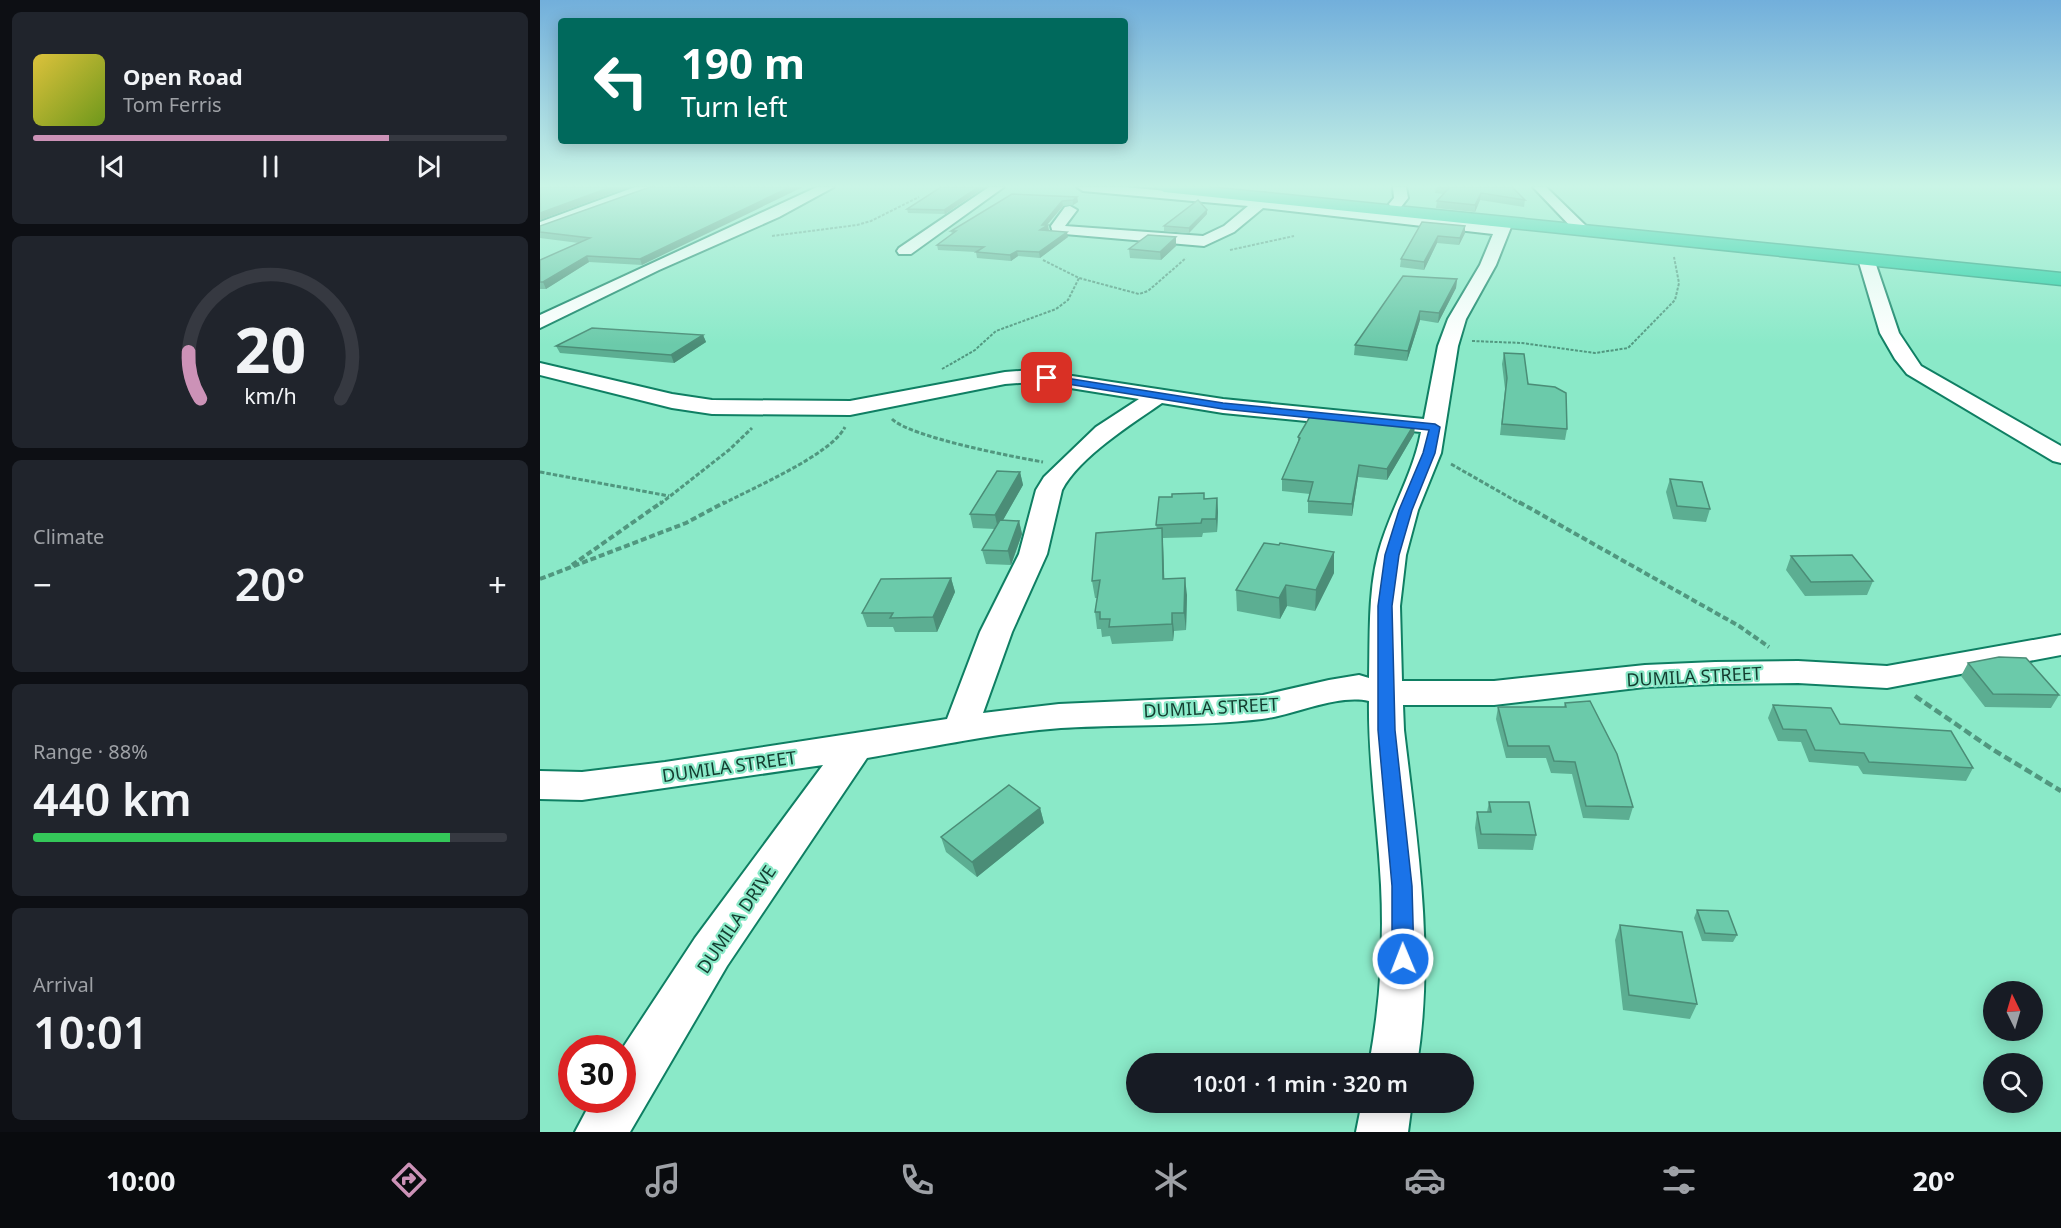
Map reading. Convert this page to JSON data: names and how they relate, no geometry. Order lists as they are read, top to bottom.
{
  "streets": {
    "street": ["DUMILA STREET", "DUMILA DRIVE"]
  },
  "crossings": [
    ["DUMILA STREET", "DUMILA DRIVE"]
  ],
  "north": "top",
  "page": {
    "turn": ["190 m", "Turn left"],
    "song": ["Open Road", "Tom Ferris"],
    "tile": [
      "Climate",
      ["Range · 88%", "440 km"],
      ["Arrival", "10:01"]
    ],
    "heat": ["−", "20°", "+"],
    "limit": "30",
    "trip": "10:01 · 1 min · 320 m",
    "tabs": ["10:00", "20°"],
    "gauge": ["20", "km/h"]
  }
}
